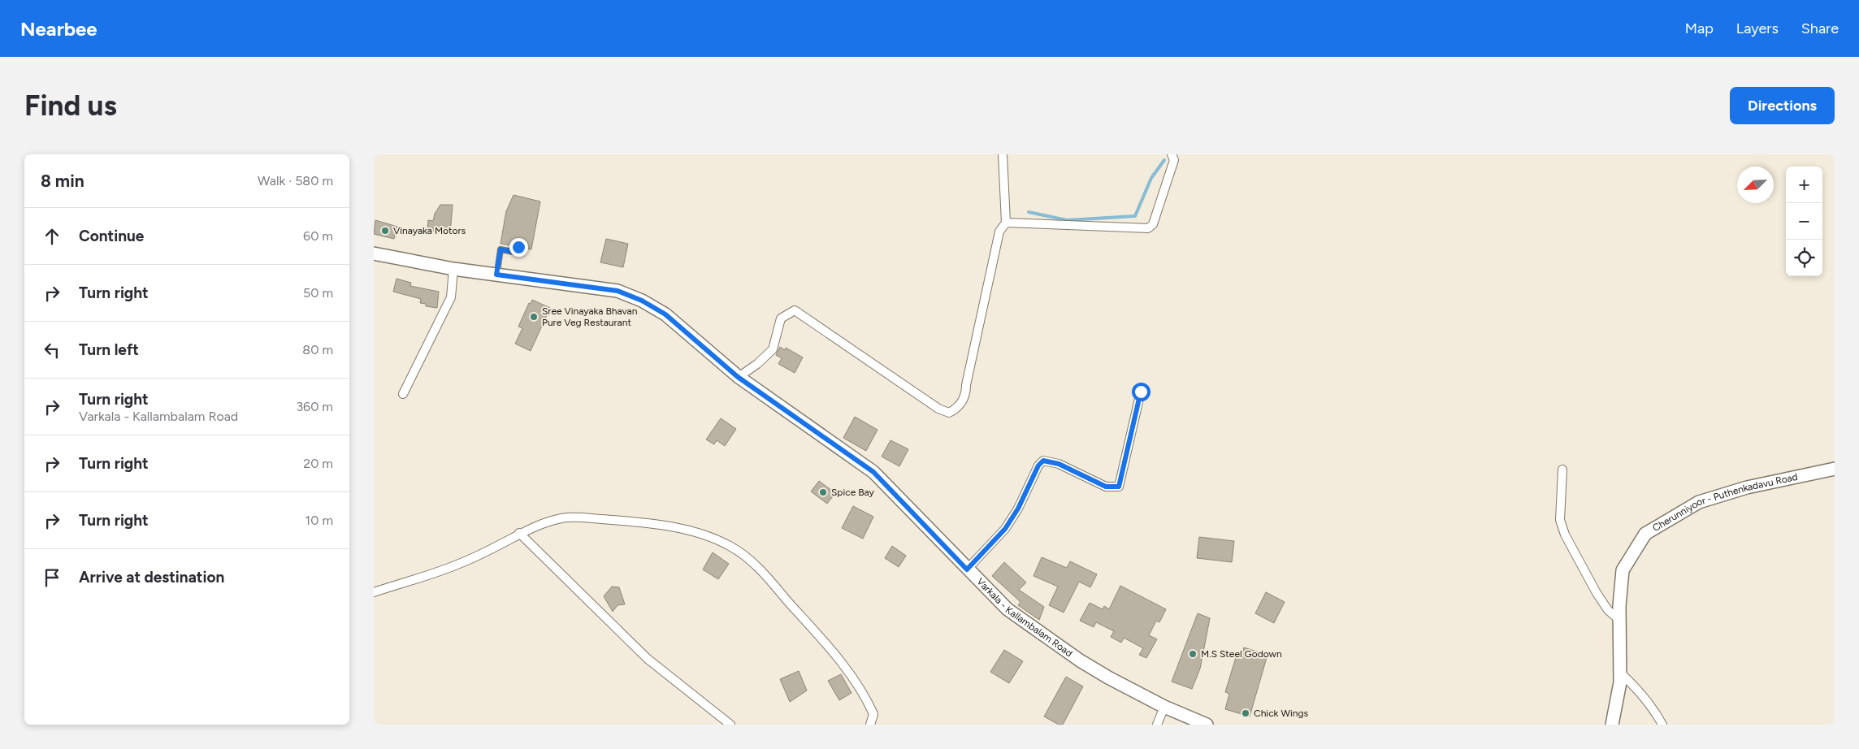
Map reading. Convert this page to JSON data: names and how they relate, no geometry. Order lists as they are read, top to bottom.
{
  "streets": {
    "main road": ["Cherunniyoor - Puthenkadavu Road", "Varkala - Kallambalam Road"]
  },
  "places": [
    "Vinayaka Motors",
    "Sree Vinayaka Bhavan Pure Veg Restaurant",
    "Spice Bay",
    "M.S Steel Godown",
    "Chick Wings"
  ],
  "north": "bottom left",
  "page": {
    "header": "Nearbee",
    "nav": ["Map", "Layers", "Share"],
    "buttons": "Directions",
    "title": "Find us",
    "heading": ["8 min", "Walk · 580 m"],
    "map_buttons": ["+", "−"],
    "list": [
      ["Continue", "60 m"],
      ["Turn right", "50 m"],
      ["Turn left", "80 m"],
      ["Turn right", "Varkala - Kallambalam Road", "360 m"],
      ["Turn right", "20 m"],
      ["Turn right", "10 m"],
      "Arrive at destination"
    ]
  }
}
